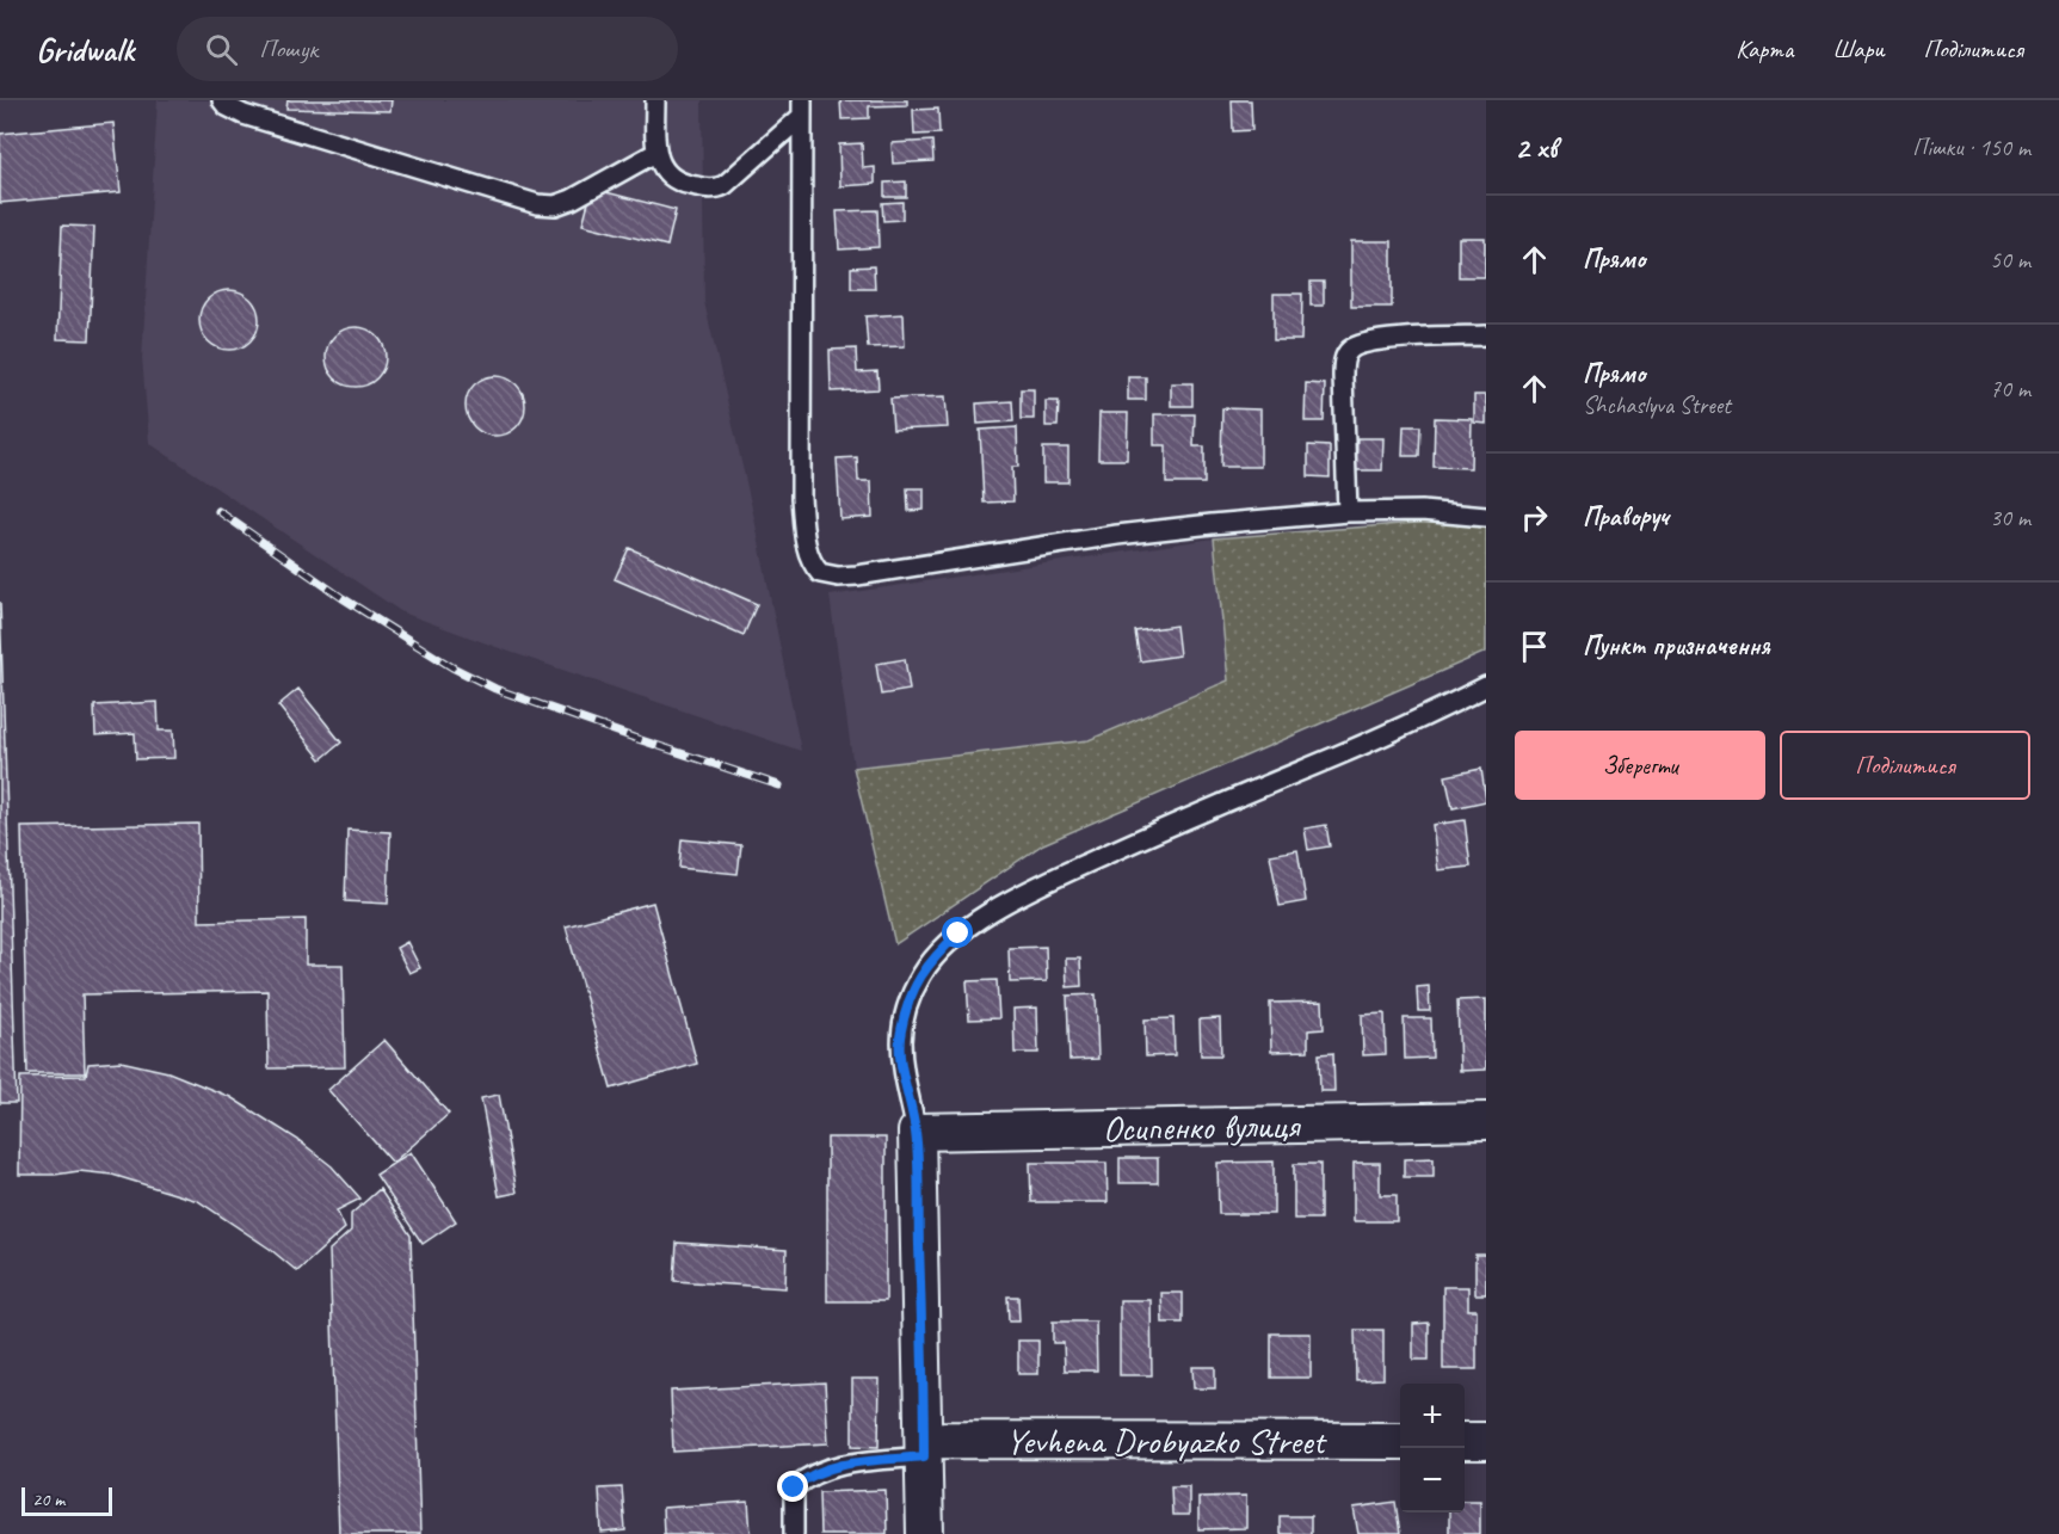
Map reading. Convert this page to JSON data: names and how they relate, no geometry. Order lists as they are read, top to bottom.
{
  "streets": {
    "street": ["Осипенко вулиця", "Yevhena Drobyazko Street"]
  },
  "scale_bar": "20 m",
  "page": {
    "header": "Gridwalk",
    "search": "Пошук",
    "nav": ["Карта", "Шари", "Поділитися"],
    "heading": ["2 хв", "Пішки · 150 m"],
    "list": [
      ["Прямо", "50 m"],
      ["Прямо", "Shchaslyva Street", "70 m"],
      ["Праворуч", "30 m"],
      "Пункт призначення"
    ],
    "buttons": ["Зберегти", "Поділитися"],
    "map_buttons": ["+", "−"],
    "scale": "20 m"
  }
}
